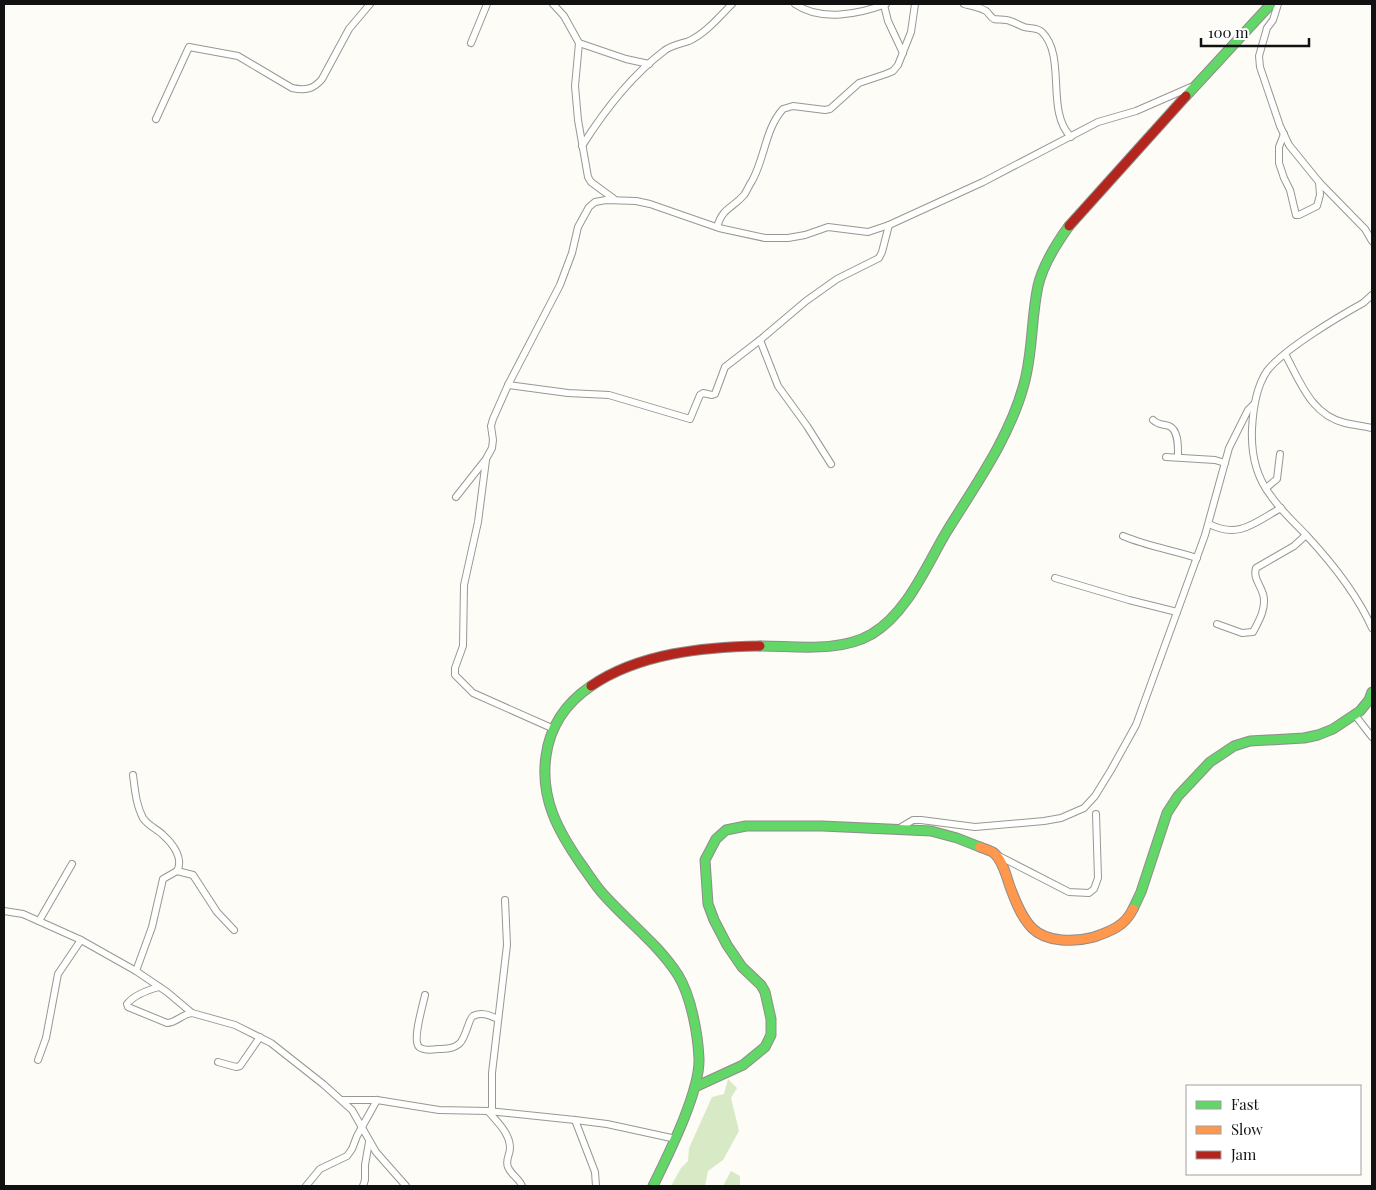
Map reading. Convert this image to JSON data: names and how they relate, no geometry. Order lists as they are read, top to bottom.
{
  "legend": ["Fast", "Slow", "Jam"],
  "scale_bar": "100 m"
}
